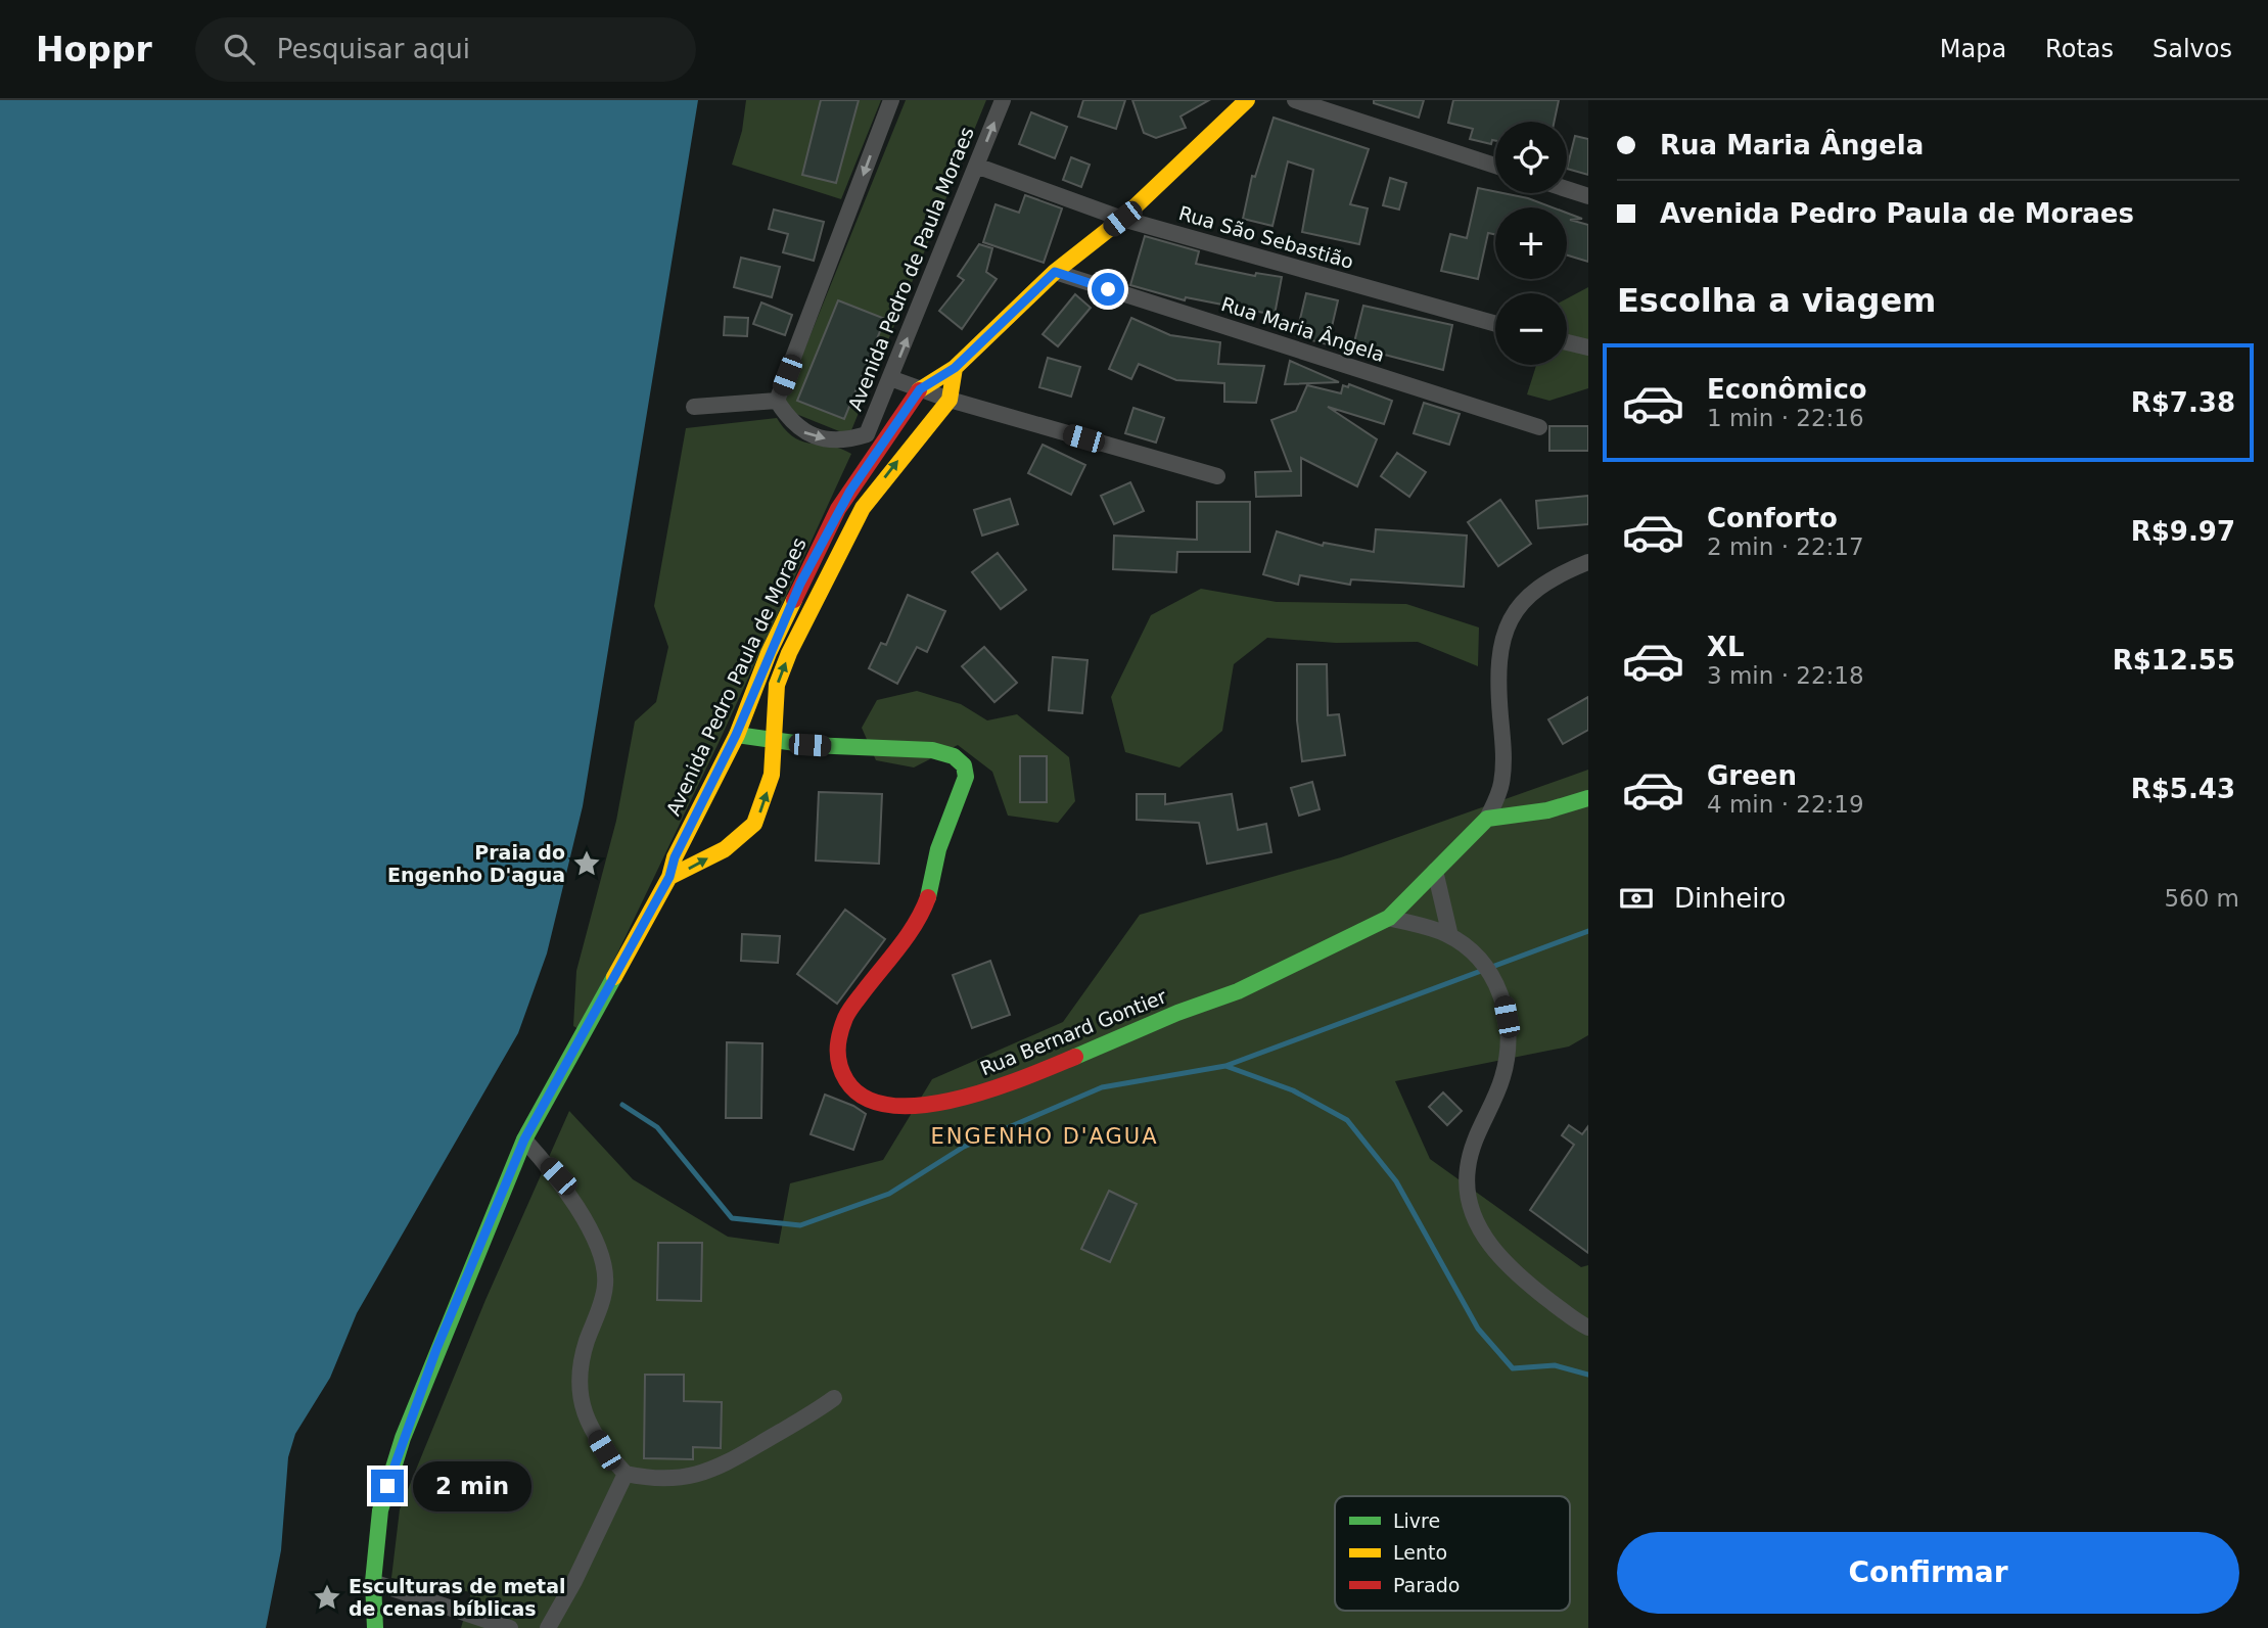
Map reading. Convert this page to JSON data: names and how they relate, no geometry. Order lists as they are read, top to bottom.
{
  "streets": {
    "main road": ["Avenida Pedro Paula de Moraes", "Rua Bernard Gontier"],
    "street": ["Rua São Sebastião", "Avenida Pedro de Paula Moraes", "Rua Maria Ângela"]
  },
  "crossings": [
    ["Rua São Sebastião", "Avenida Pedro de Paula Moraes"],
    ["Rua São Sebastião", "Avenida Pedro Paula de Moraes"],
    ["Rua Maria Ângela", "Avenida Pedro Paula de Moraes"],
    ["Avenida Pedro Paula de Moraes", "Rua Bernard Gontier"]
  ],
  "districts": ["ENGENHO D'AGUA"],
  "places": {
    "place": ["Praia do Engenho D'agua", "Esculturas de metal de cenas bíblicas"]
  },
  "legend": ["Livre", "Lento", "Parado"],
  "page": {
    "header": "Hoppr",
    "search": "Pesquisar aqui",
    "nav": ["Mapa", "Rotas", "Salvos"],
    "banner": ["Rua Maria Ângela", "Avenida Pedro Paula de Moraes"],
    "map_buttons": ["+", "−"],
    "heading": "Escolha a viagem",
    "list": [
      {
        "name": "Econômico",
        "note": "1 min · 22:16",
        "value": "R$7.38"
      },
      {
        "name": "Conforto",
        "note": "2 min · 22:17",
        "value": "R$9.97"
      },
      {
        "name": "XL",
        "note": "3 min · 22:18",
        "value": "R$12.55"
      },
      {
        "name": "Green",
        "note": "4 min · 22:19",
        "value": "R$5.43"
      }
    ],
    "pay": ["Dinheiro", "560 m"],
    "bubble": "2 min",
    "buttons": "Confirmar"
  }
}
